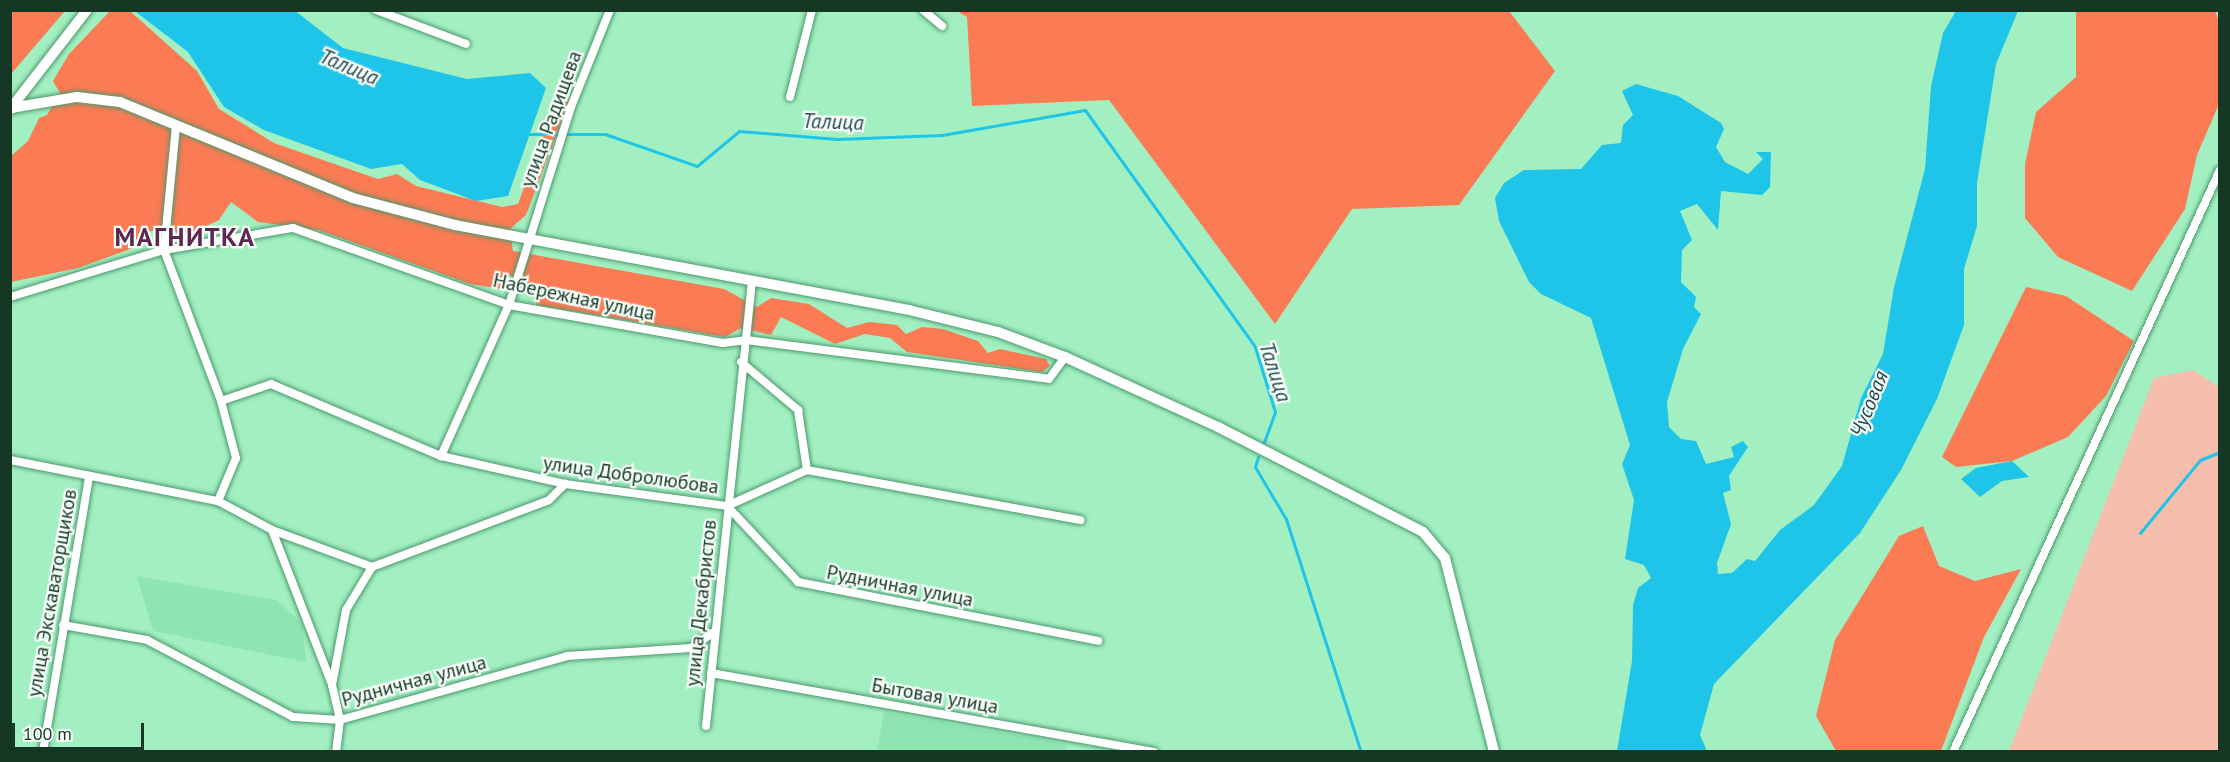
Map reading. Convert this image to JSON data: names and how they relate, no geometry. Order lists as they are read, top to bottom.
{
  "streets": {
    "street": [
      "улица Радищева",
      "Набережная улица",
      "улица Добролюбова",
      "Рудничная улица",
      "улица Экскаваторщиков",
      "улица Декабристов",
      "Бытовая улица"
    ]
  },
  "crossings": [
    ["улица Радищева", "Набережная улица"],
    ["улица Радищева", "улица Добролюбова"],
    ["Набережная улица", "улица Декабристов"],
    ["улица Добролюбова", "Рудничная улица"],
    ["улица Добролюбова", "улица Декабристов"],
    ["Рудничная улица", "улица Экскаваторщиков"],
    ["Рудничная улица", "улица Декабристов"],
    ["улица Декабристов", "Бытовая улица"]
  ],
  "districts": ["МАГНИТКА"],
  "water": ["Талица", "Чусовая"],
  "scale_bar": "100 m"
}
